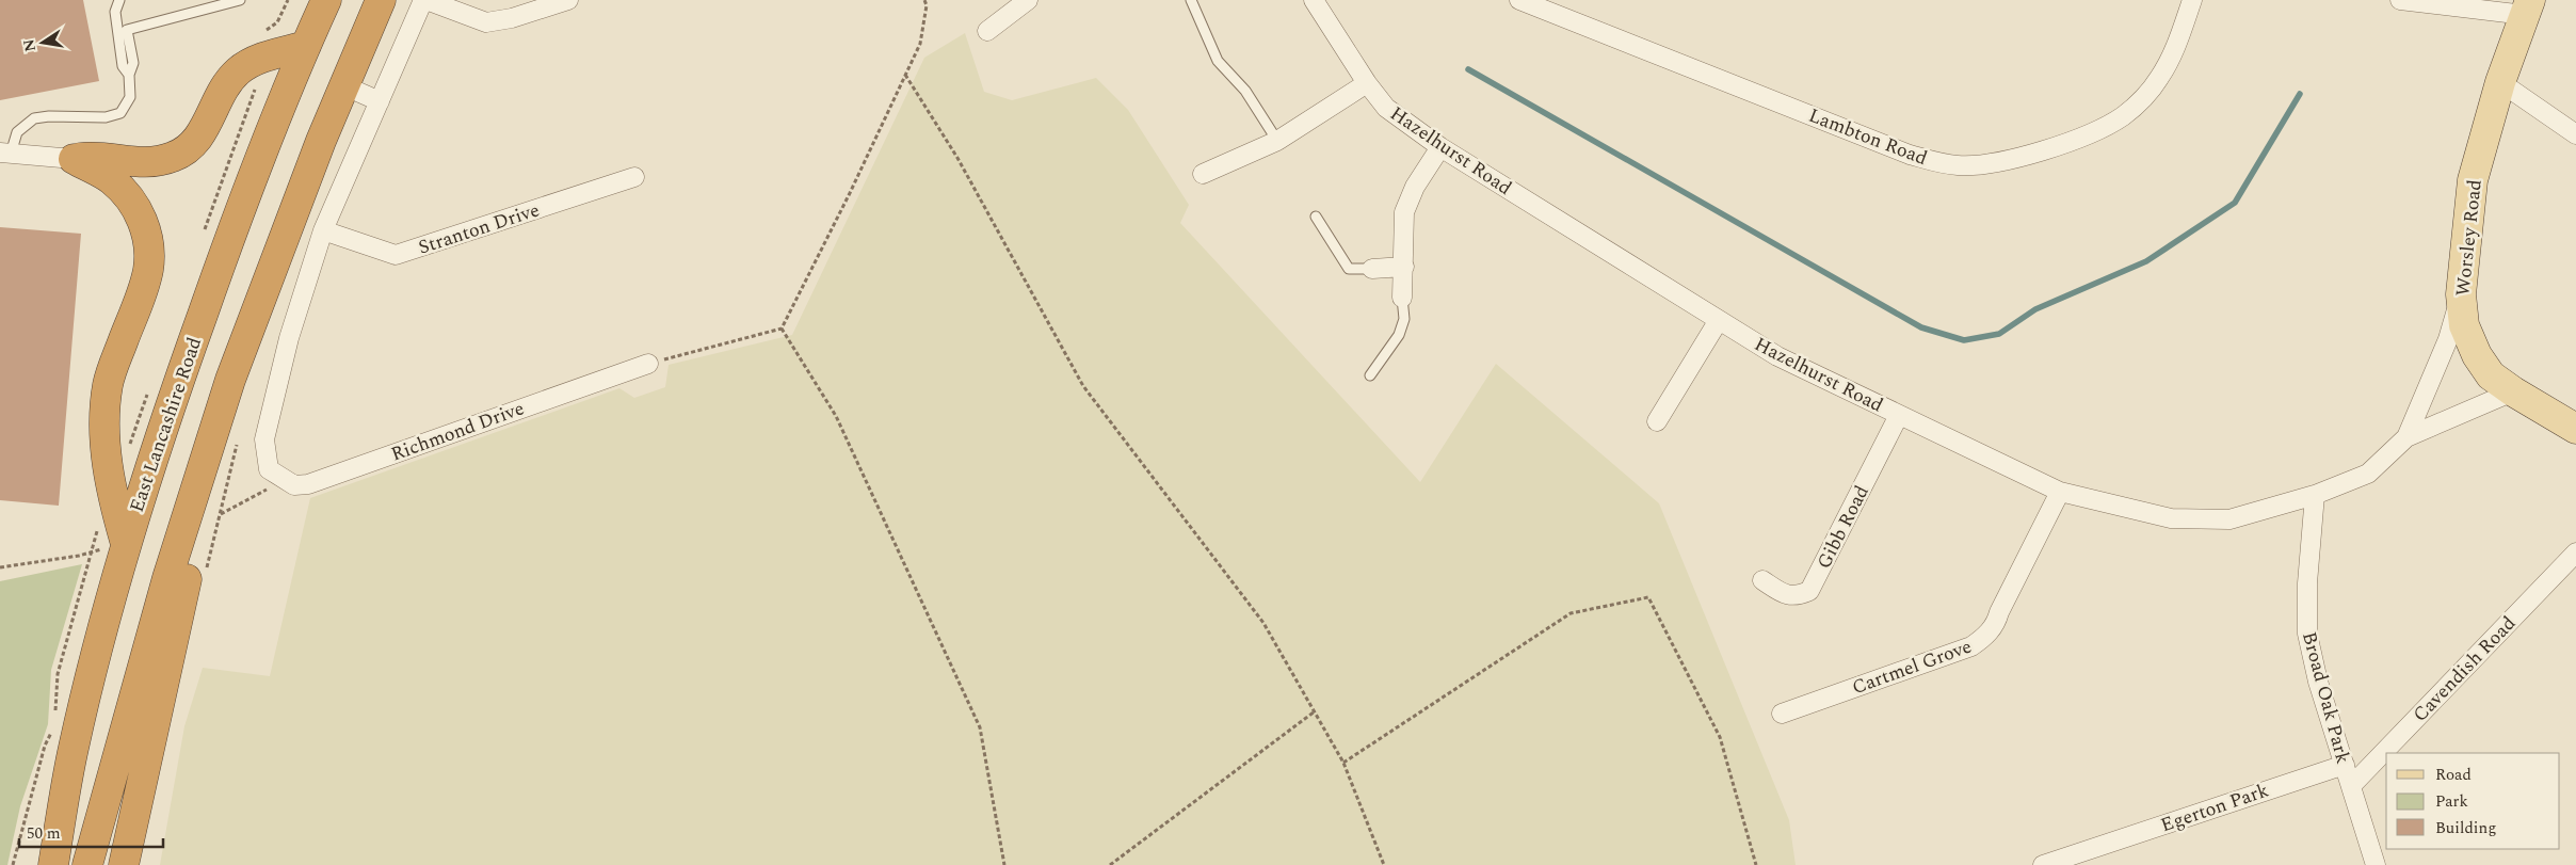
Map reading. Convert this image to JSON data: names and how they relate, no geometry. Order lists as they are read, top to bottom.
{
  "streets": {
    "highway": ["East Lancashire Road"],
    "main road": ["Worsley Road"],
    "street": [
      "Lambton Road",
      "Hazelhurst Road",
      "Stranton Drive",
      "Richmond Drive",
      "Gibb Road",
      "Cartmel Grove",
      "Cavendish Road",
      "Broad Oak Park",
      "Egerton Park"
    ]
  },
  "crossings": [
    ["Hazelhurst Road", "Worsley Road"],
    ["Hazelhurst Road", "Gibb Road"],
    ["Hazelhurst Road", "Cartmel Grove"],
    ["Hazelhurst Road", "Broad Oak Park"],
    ["Cavendish Road", "Broad Oak Park"],
    ["Broad Oak Park", "Egerton Park"]
  ],
  "legend": ["Road", "Park", "Building"],
  "scale_bar": "50 m",
  "north": "left"
}
